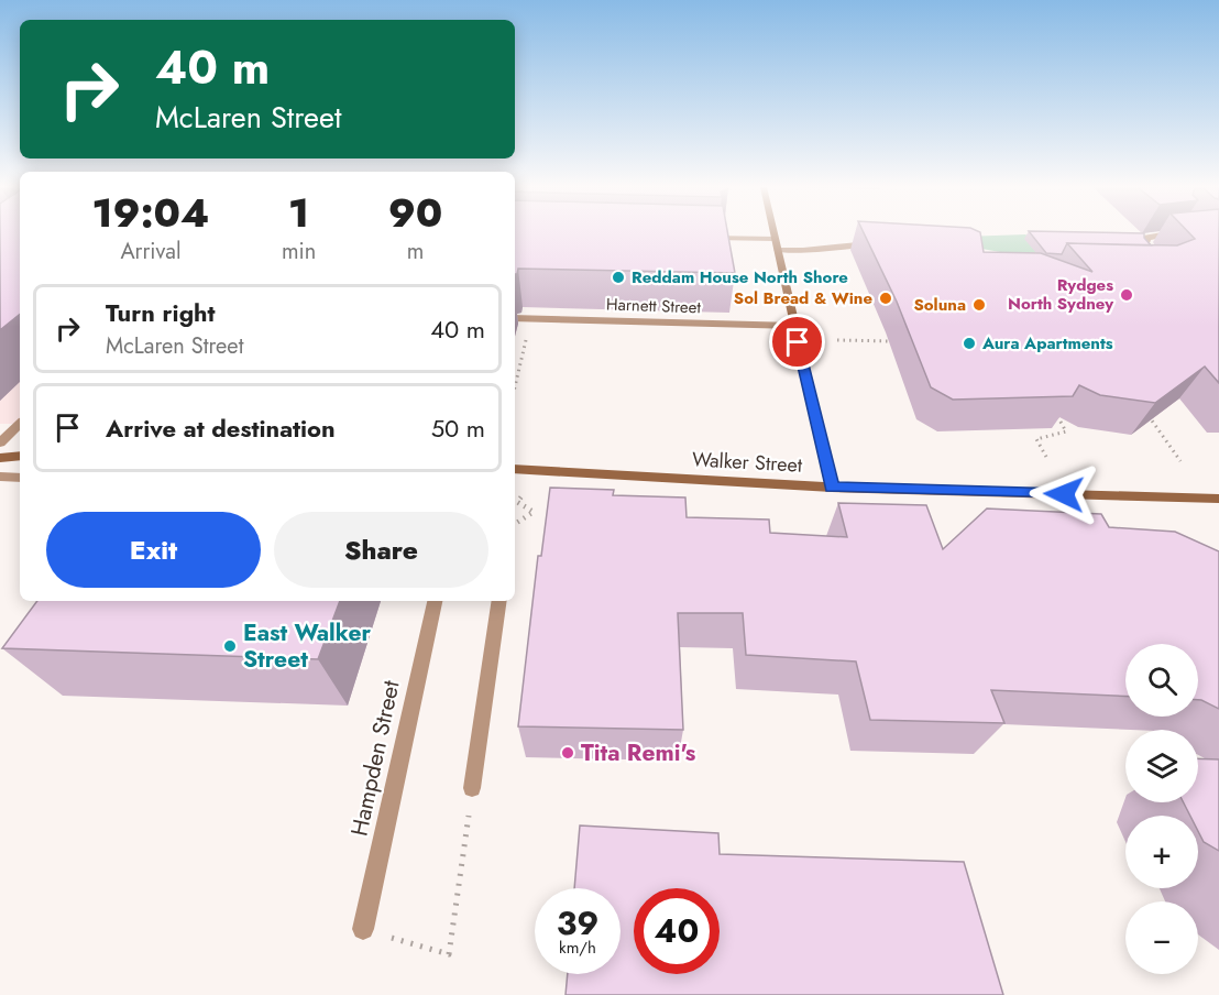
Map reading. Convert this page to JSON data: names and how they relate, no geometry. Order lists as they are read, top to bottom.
{
  "streets": {
    "street": ["Harnett Street", "Walker Street", "Hampden Street"]
  },
  "places": [
    "Reddam House North Shore",
    "Rydges North Sydney",
    "Sol Bread & Wine",
    "Soluna",
    "Aura Apartments",
    "East Walker Street",
    "Tita Remi's"
  ],
  "page": {
    "turn": ["40 m", "McLaren Street"],
    "eta": [
      "19:04",
      "Arrival",
      "1",
      "min",
      "90",
      "m"
    ],
    "list": [
      {
        "name": "Turn right",
        "note": "McLaren Street",
        "value": "40 m"
      },
      {
        "name": "Arrive at destination",
        "value": "50 m"
      }
    ],
    "buttons": ["Exit", "Share"],
    "map_buttons": ["+", "−"],
    "speed": "39 km/h",
    "limit": "40"
  }
}
